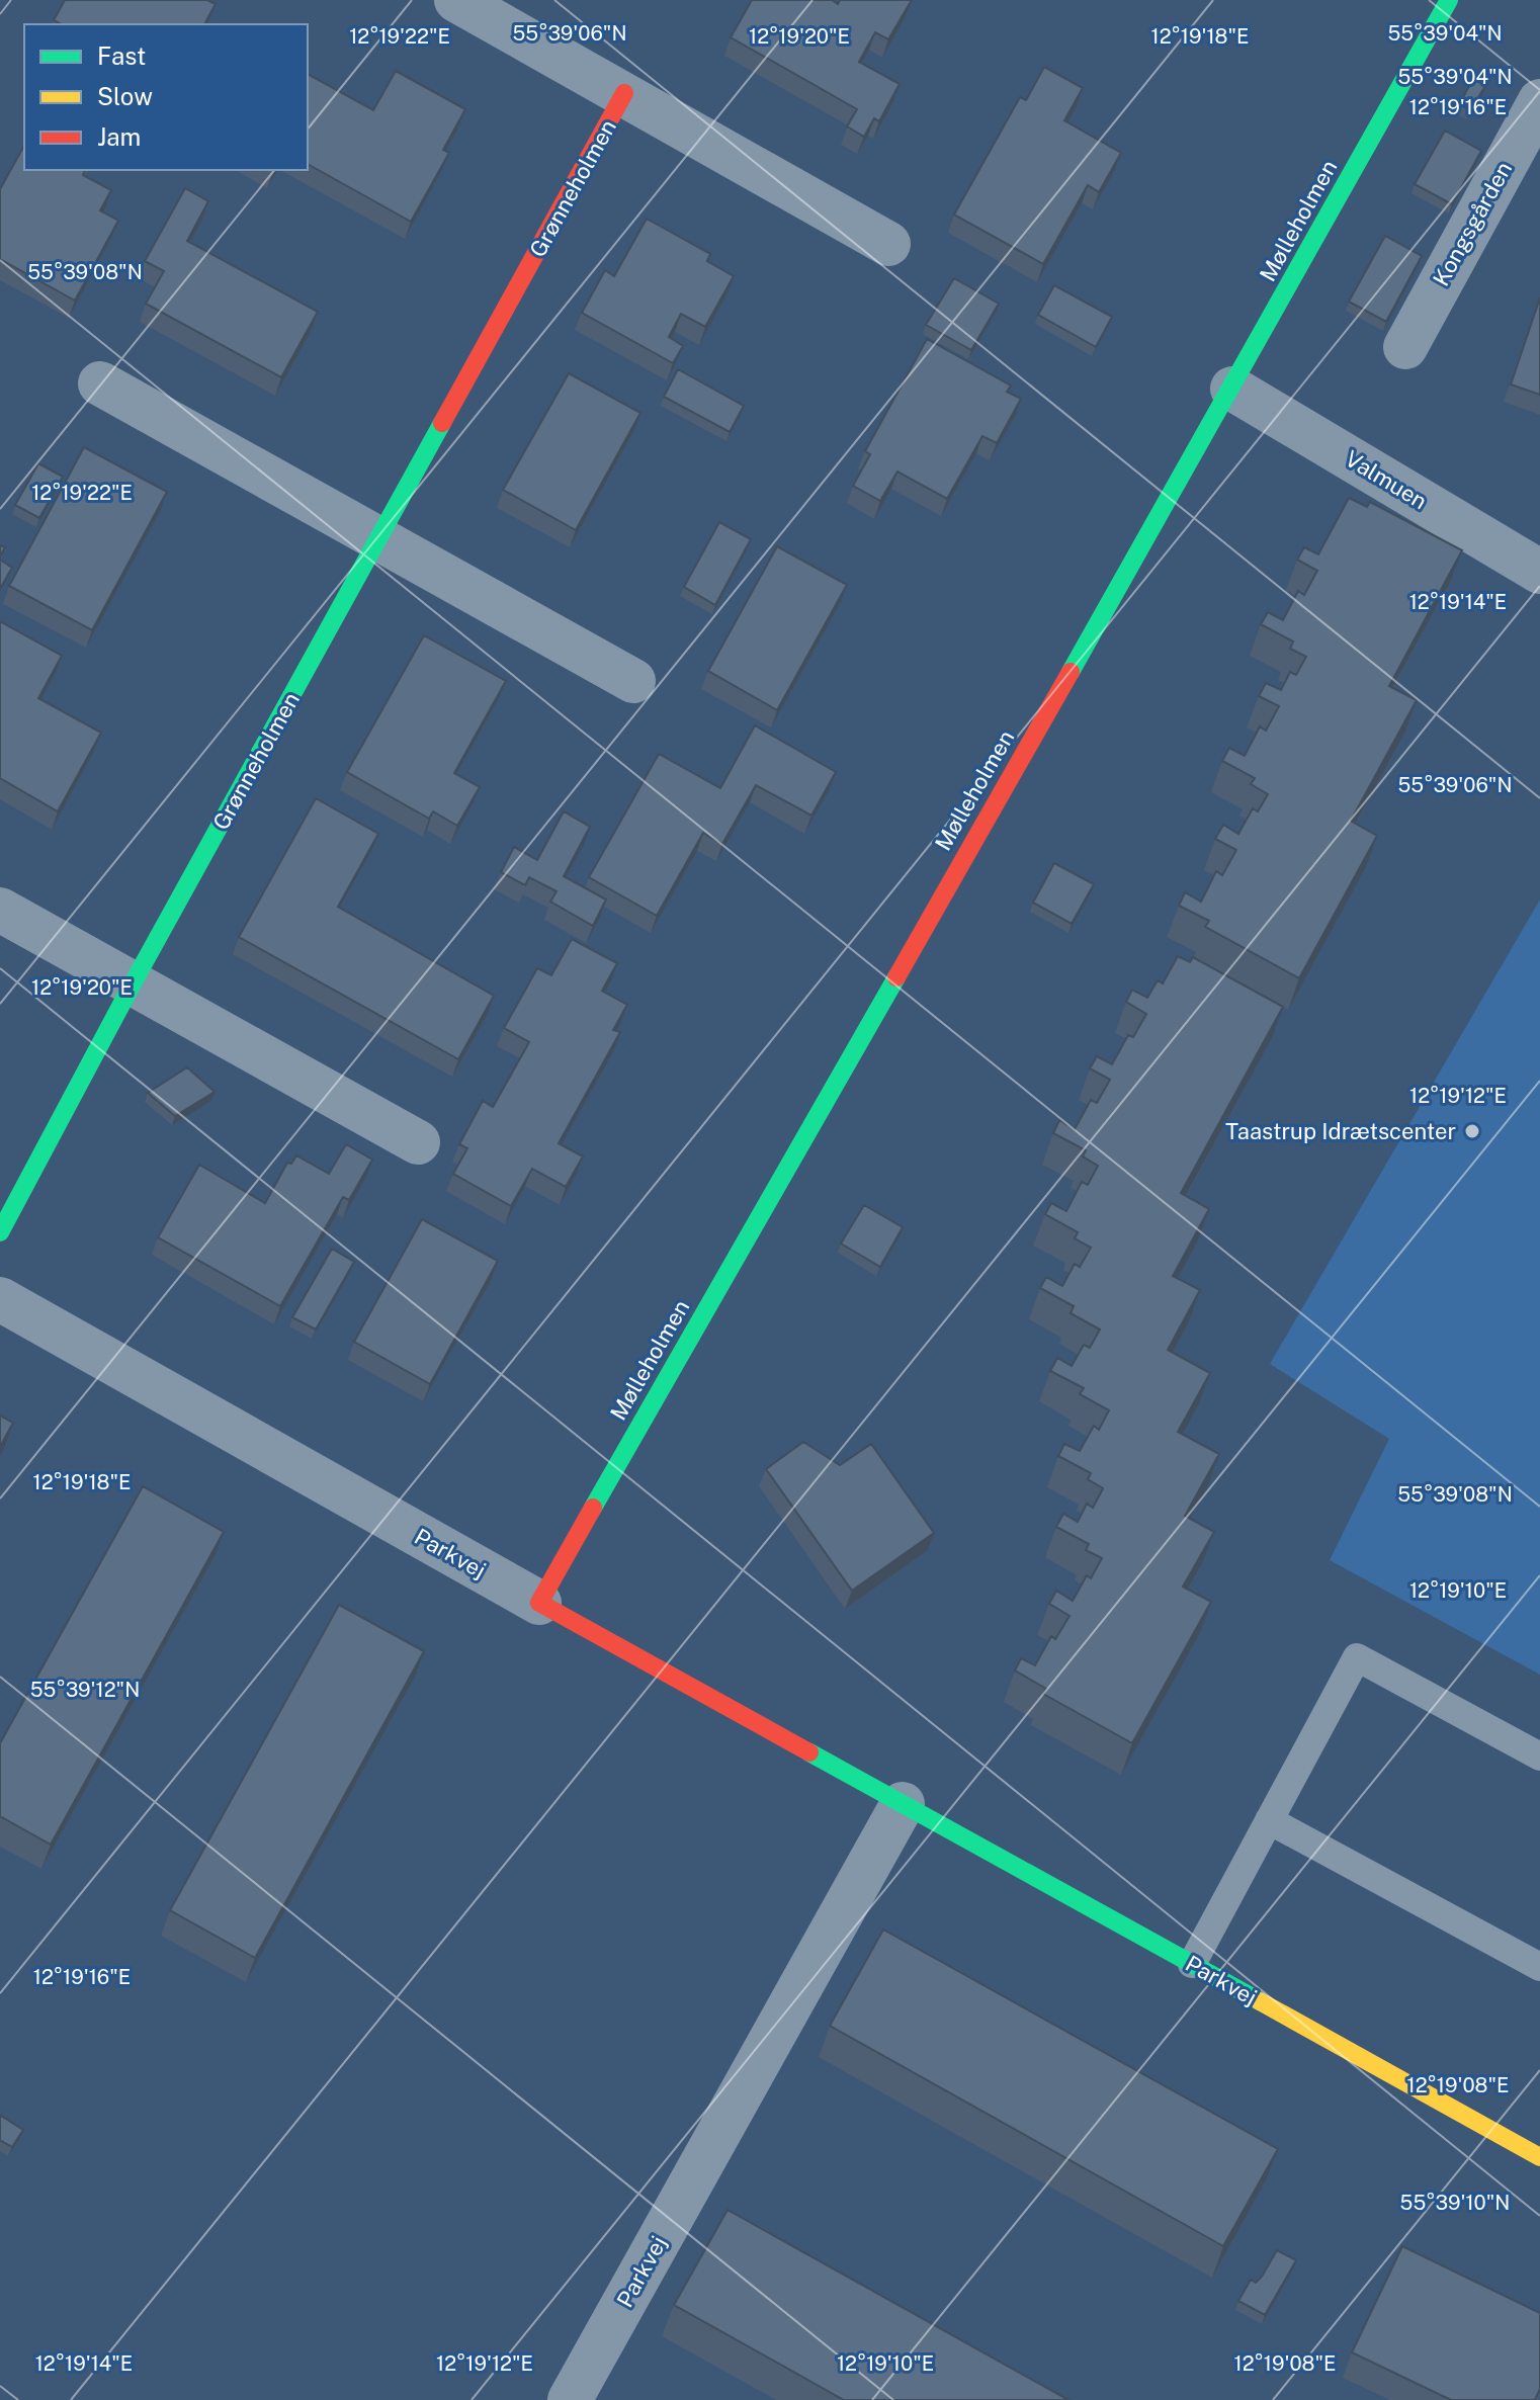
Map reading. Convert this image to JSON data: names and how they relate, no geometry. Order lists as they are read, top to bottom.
{
  "streets": {
    "street": [
      "Grønneholmen",
      "Mølleholmen",
      "Kongsgården",
      "Valmuen",
      "Parkvej"
    ]
  },
  "crossings": [
    ["Mølleholmen", "Valmuen"],
    ["Mølleholmen", "Parkvej"]
  ],
  "places": ["Taastrup Idrætscenter"],
  "legend": ["Fast", "Slow", "Jam"],
  "coordinates": [
    "55°39'04\"N",
    "55°39'06\"N",
    "12°19'22\"E",
    "12°19'20\"E",
    "12°19'18\"E",
    "12°19'16\"E",
    "55°39'08\"N",
    "12°19'14\"E",
    "12°19'12\"E",
    "12°19'10\"E",
    "55°39'12\"N",
    "12°19'08\"E",
    "55°39'10\"N"
  ]
}
